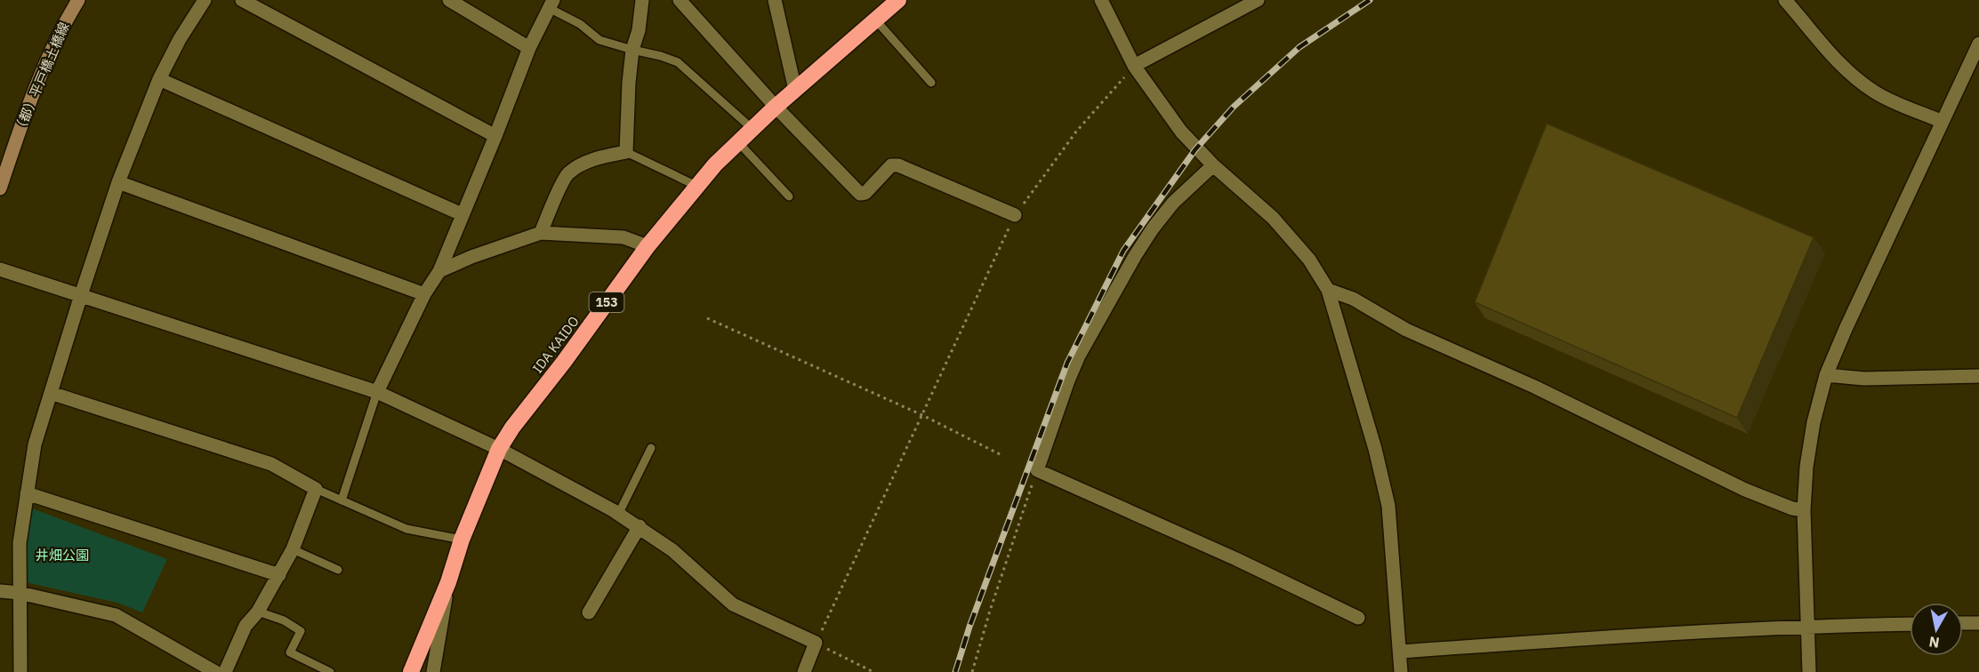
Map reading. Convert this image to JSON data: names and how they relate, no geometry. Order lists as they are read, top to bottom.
{
  "streets": {
    "highway": ["153", "IDA KAIDO"],
    "street": ["（都）平戸橋土橋線"]
  },
  "parks": ["井畑公園"],
  "north": "bottom"
}
